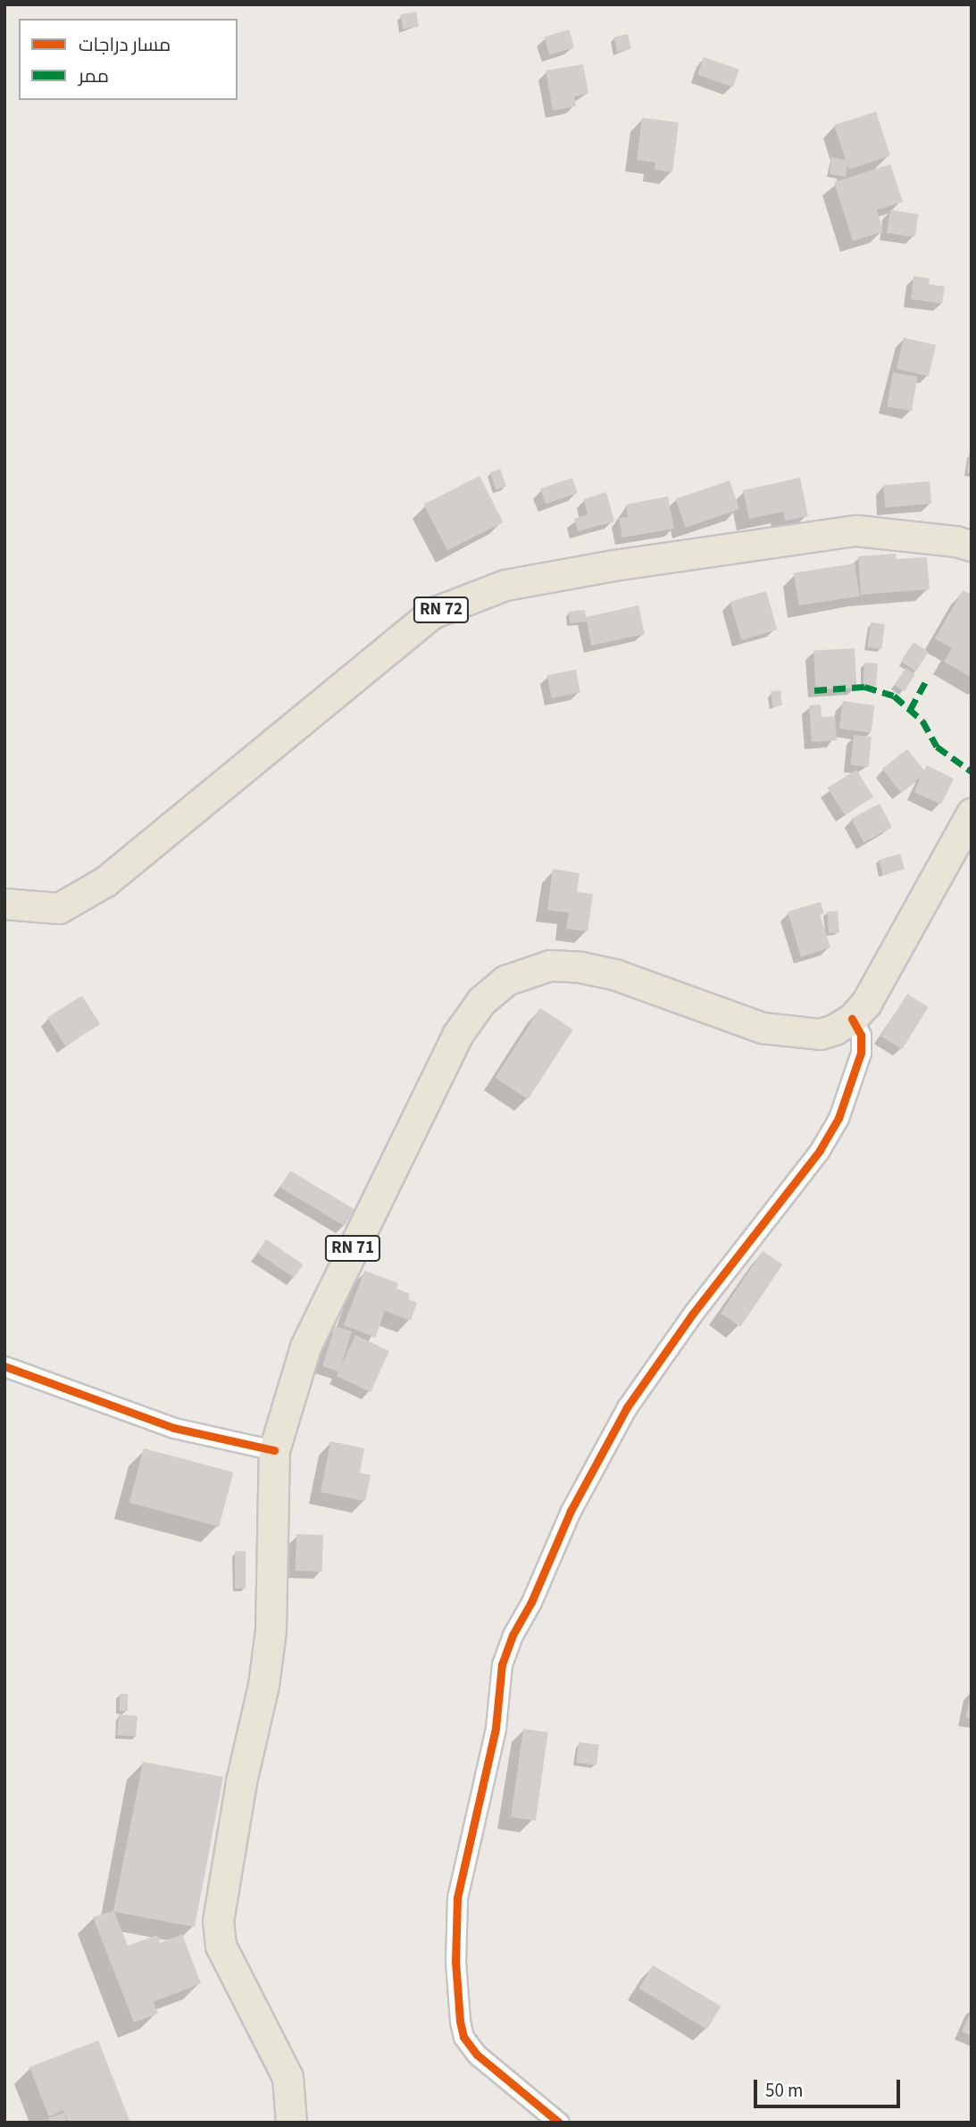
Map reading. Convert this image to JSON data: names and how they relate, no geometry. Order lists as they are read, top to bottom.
{
  "streets": {
    "main road": ["RN 72", "RN 71"]
  },
  "legend": ["مسار دراجات", "ممر"],
  "scale_bar": "50 m"
}
